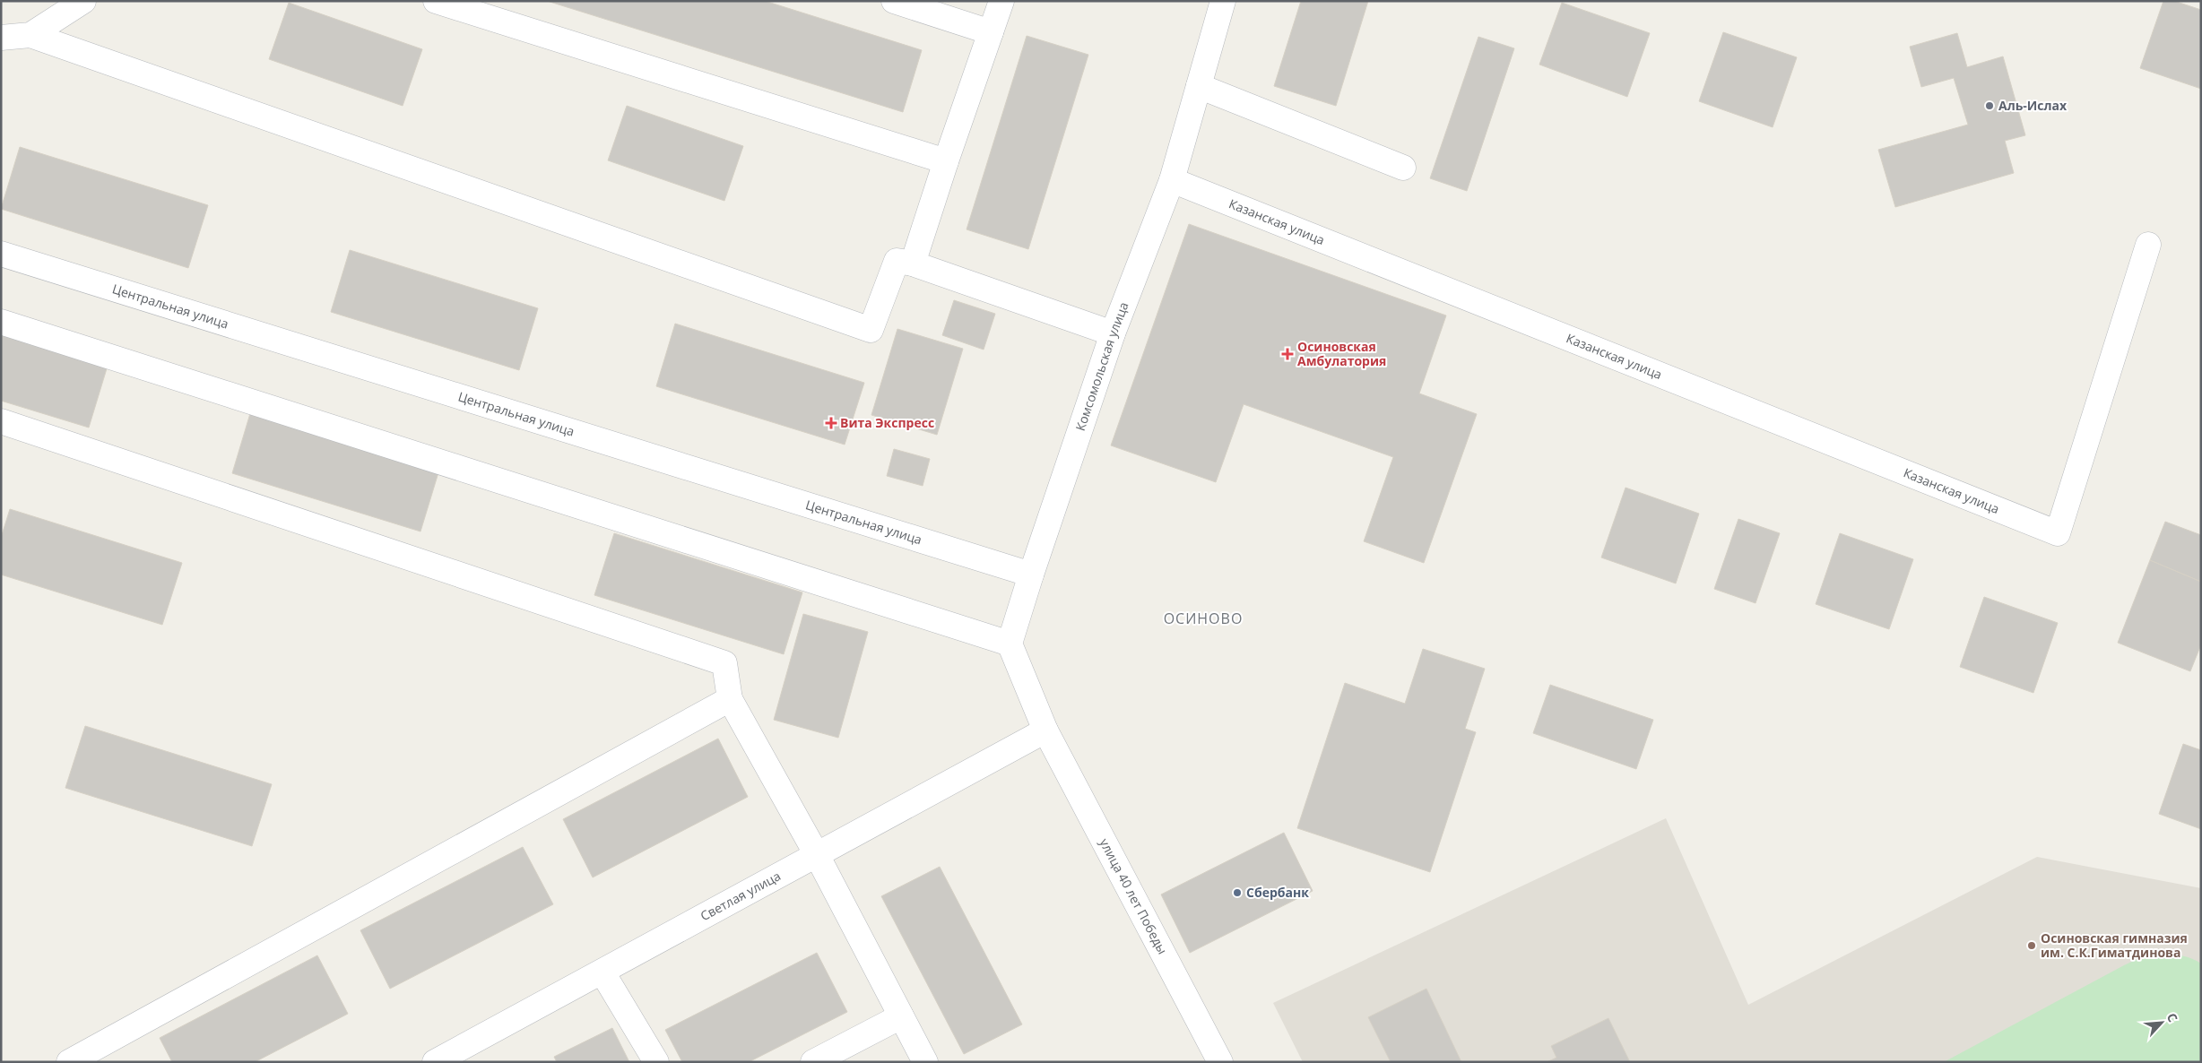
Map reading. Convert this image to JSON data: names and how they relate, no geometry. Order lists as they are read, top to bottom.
{
  "streets": {
    "street": [
      "Казанская улица",
      "Центральная улица",
      "Комсомольская улица",
      "Светлая улица",
      "улица 40 лет Победы"
    ]
  },
  "crossings": [
    ["Казанская улица", "Комсомольская улица"],
    ["Центральная улица", "Комсомольская улица"],
    ["Светлая улица", "улица 40 лет Победы"]
  ],
  "districts": ["ОСИНОВО"],
  "places": {
    "other": ["Аль-Ислах", "Сбербанк", "Осиновская гимназия им. С.К.Гиматдинова"],
    "health": ["Осиновская Амбулатория", "Вита Экспресс"]
  },
  "north": "top right"
}
